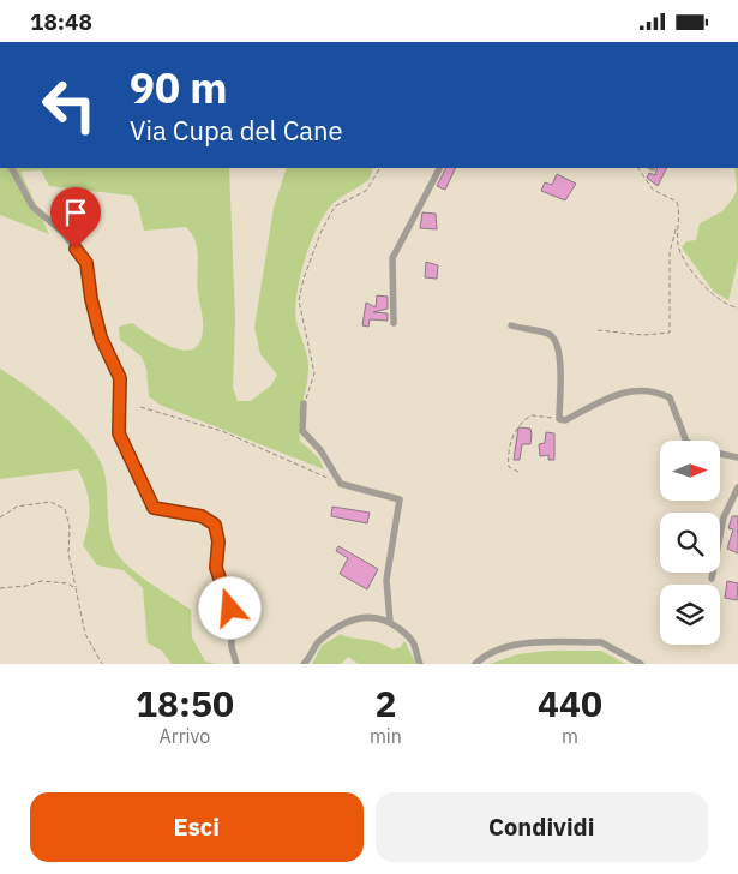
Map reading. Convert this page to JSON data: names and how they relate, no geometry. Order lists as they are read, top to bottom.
{
  "north": "right",
  "page": {
    "status": "18:48",
    "turn": ["90 m", "Via Cupa del Cane"],
    "eta": [
      "18:50",
      "Arrivo",
      "2",
      "min",
      "440",
      "m"
    ],
    "buttons": ["Esci", "Condividi"]
  }
}
